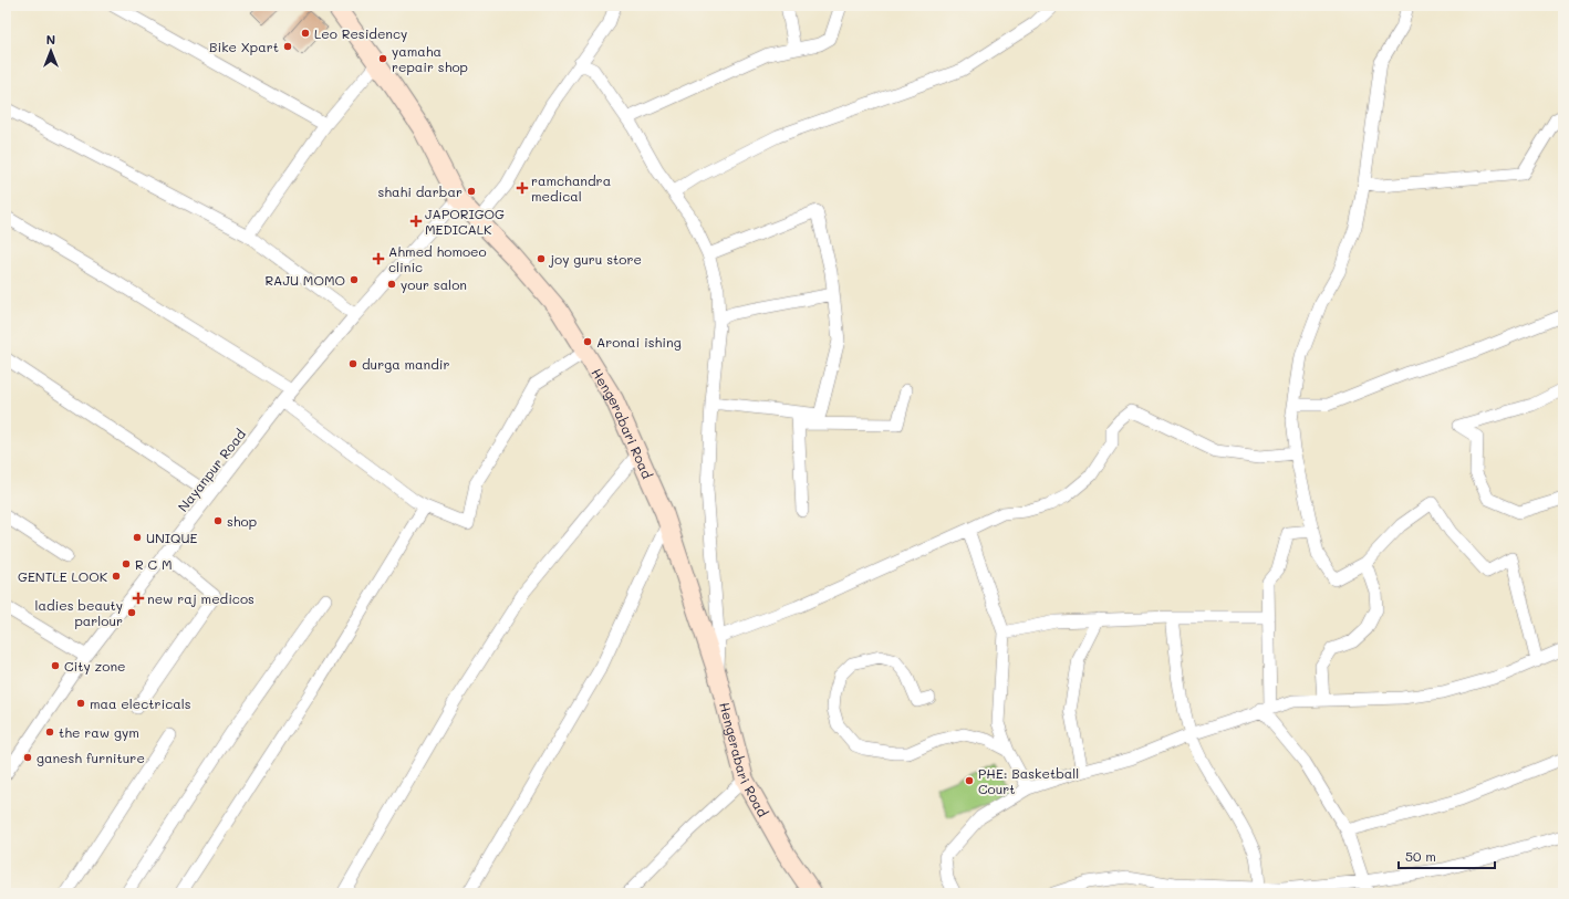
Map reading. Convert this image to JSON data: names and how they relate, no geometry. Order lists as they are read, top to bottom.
{
  "streets": {
    "main road": ["Hengerabari Road"],
    "street": ["Nayanpur Road"]
  },
  "crossings": [
    ["Hengerabari Road", "Nayanpur Road"]
  ],
  "places": {
    "other": [
      "Leo Residency",
      "Bike Xpart",
      "yamaha repair shop",
      "shahi darbar",
      "joy guru store",
      "RAJU MOMO",
      "your salon",
      "Aronai ishing",
      "durga mandir",
      "shop",
      "UNIQUE",
      "R C M",
      "GENTLE LOOK",
      "ladies beauty parlour",
      "City zone",
      "maa electricals",
      "the raw gym",
      "ganesh furniture",
      "PHE: Basketball Court"
    ],
    "health": [
      "ramchandra medical",
      "JAPORIGOG MEDICALK",
      "Ahmed homoeo clinic",
      "new raj medicos"
    ]
  },
  "scale_bar": "50 m",
  "north": "top"
}
